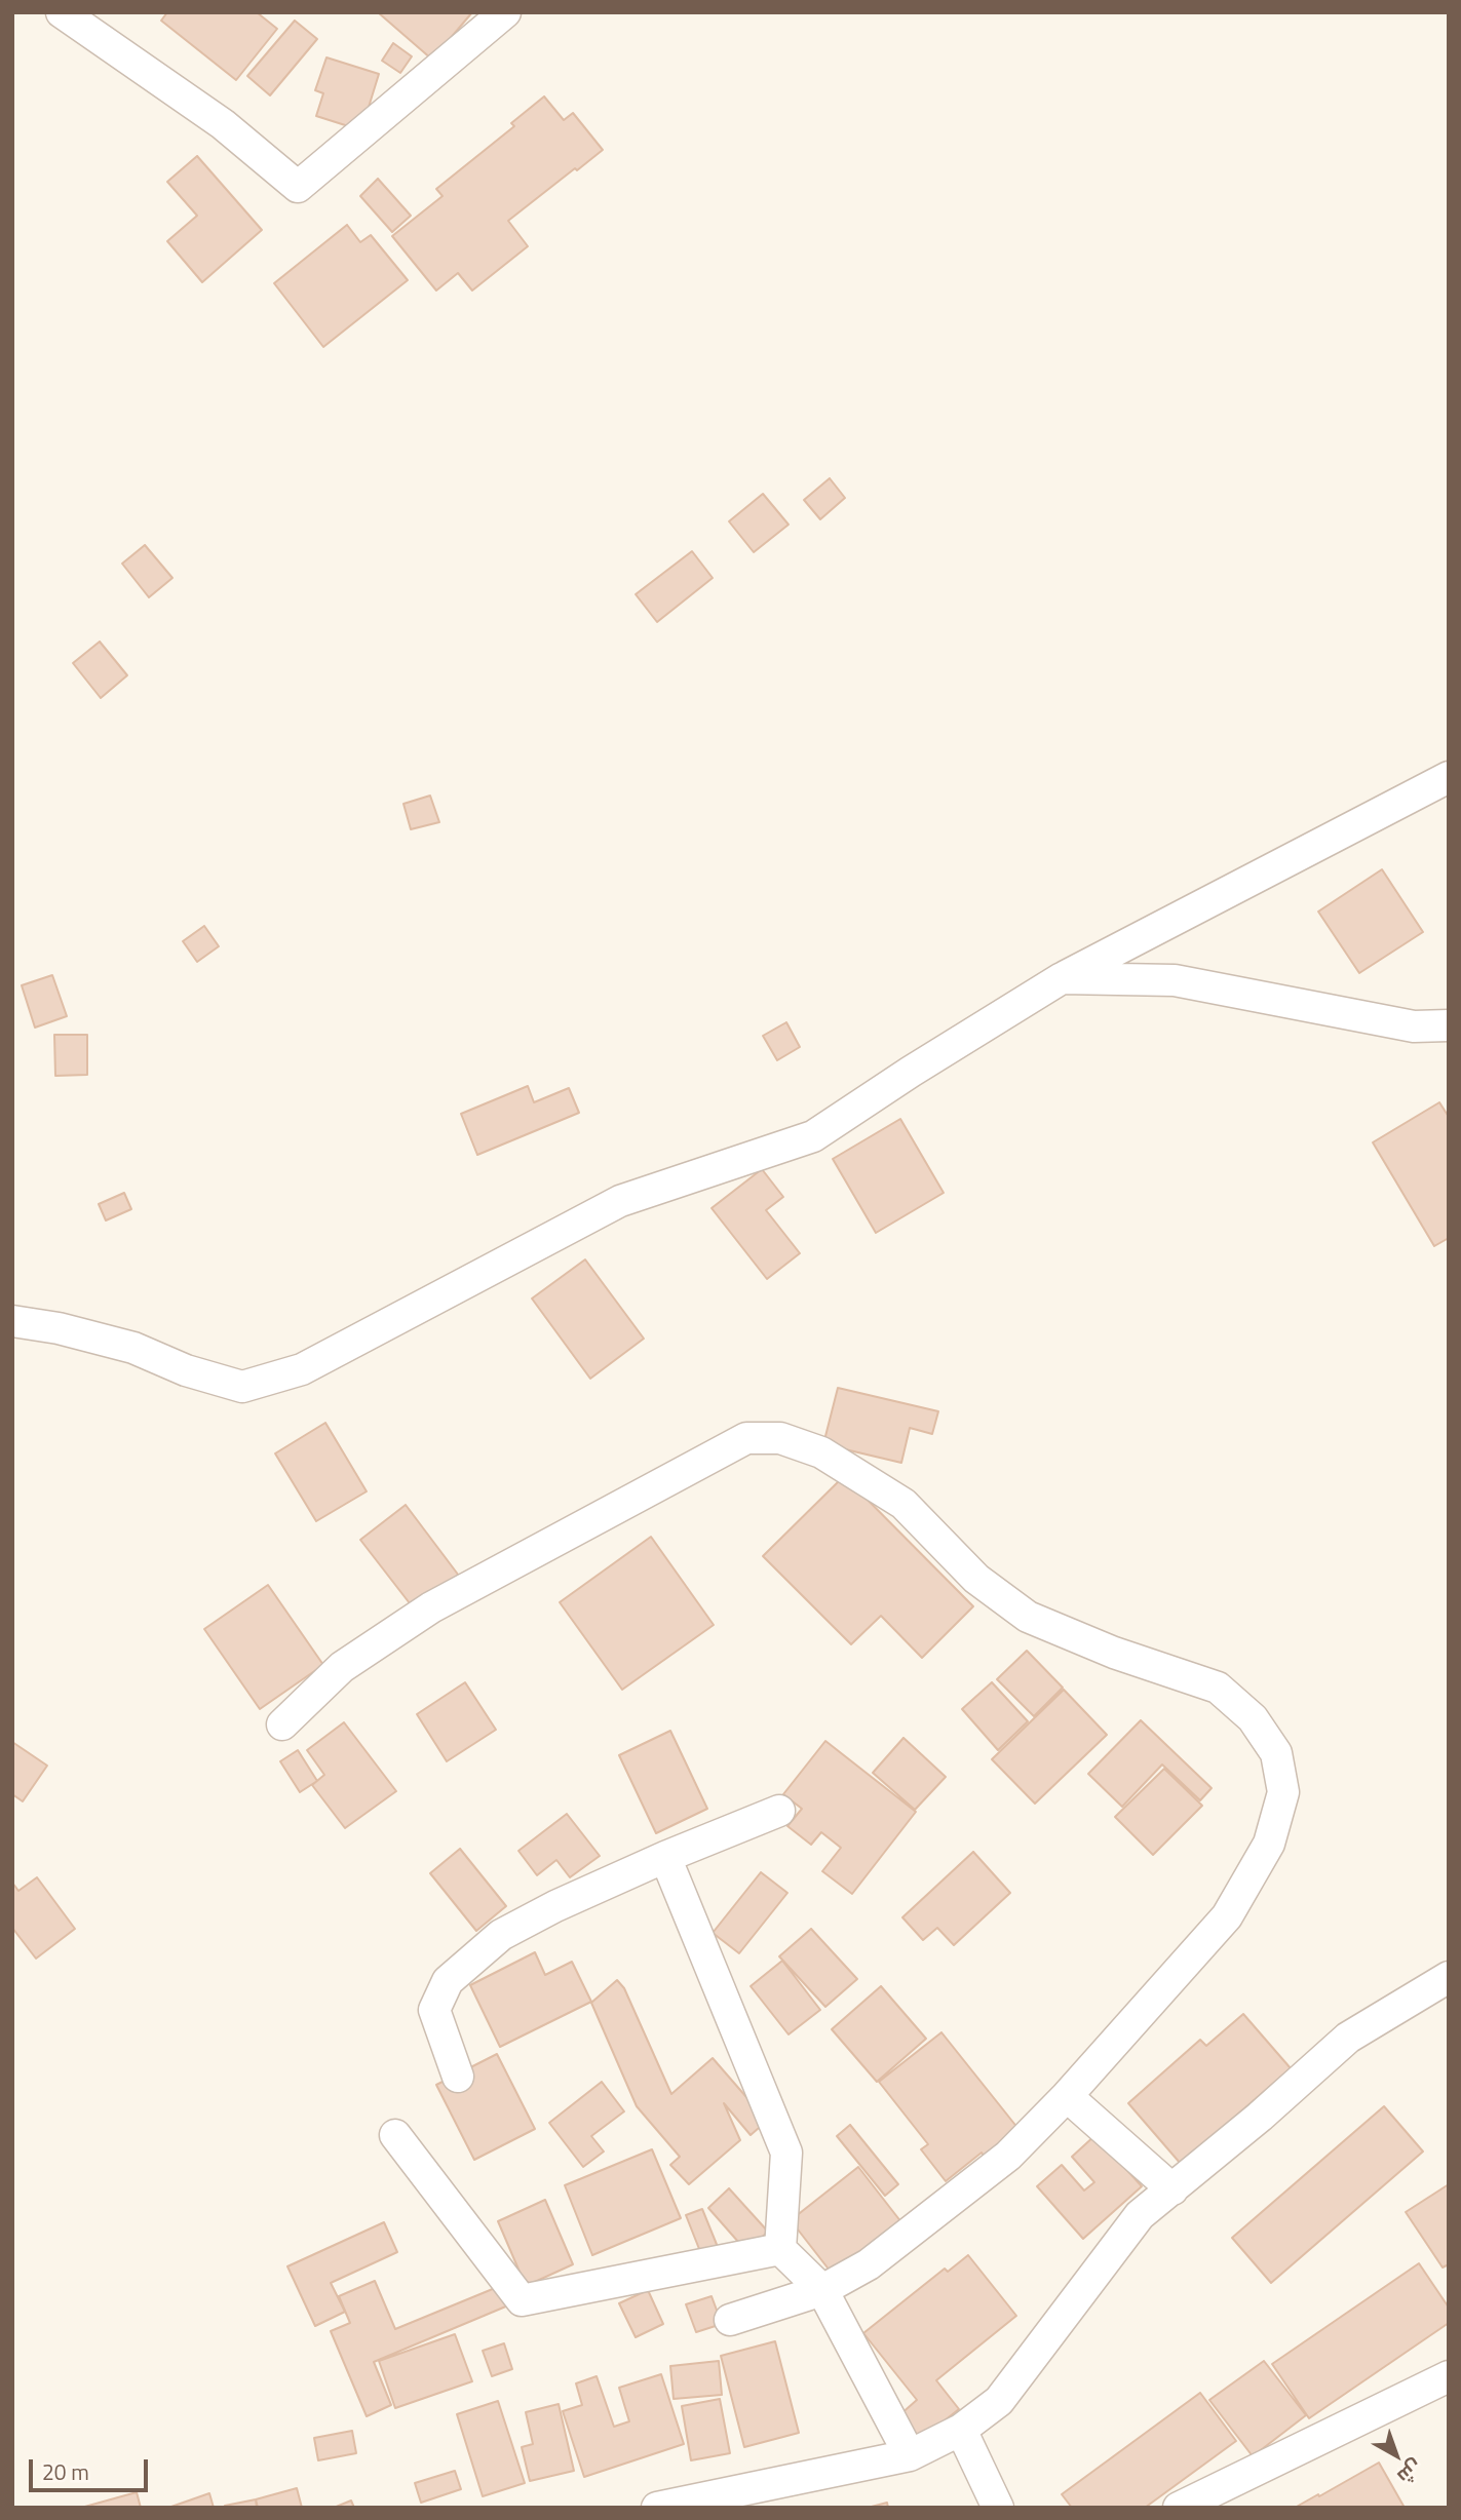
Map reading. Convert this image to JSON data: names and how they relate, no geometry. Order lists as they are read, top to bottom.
{
  "scale_bar": "20 m",
  "north": "bottom right"
}
